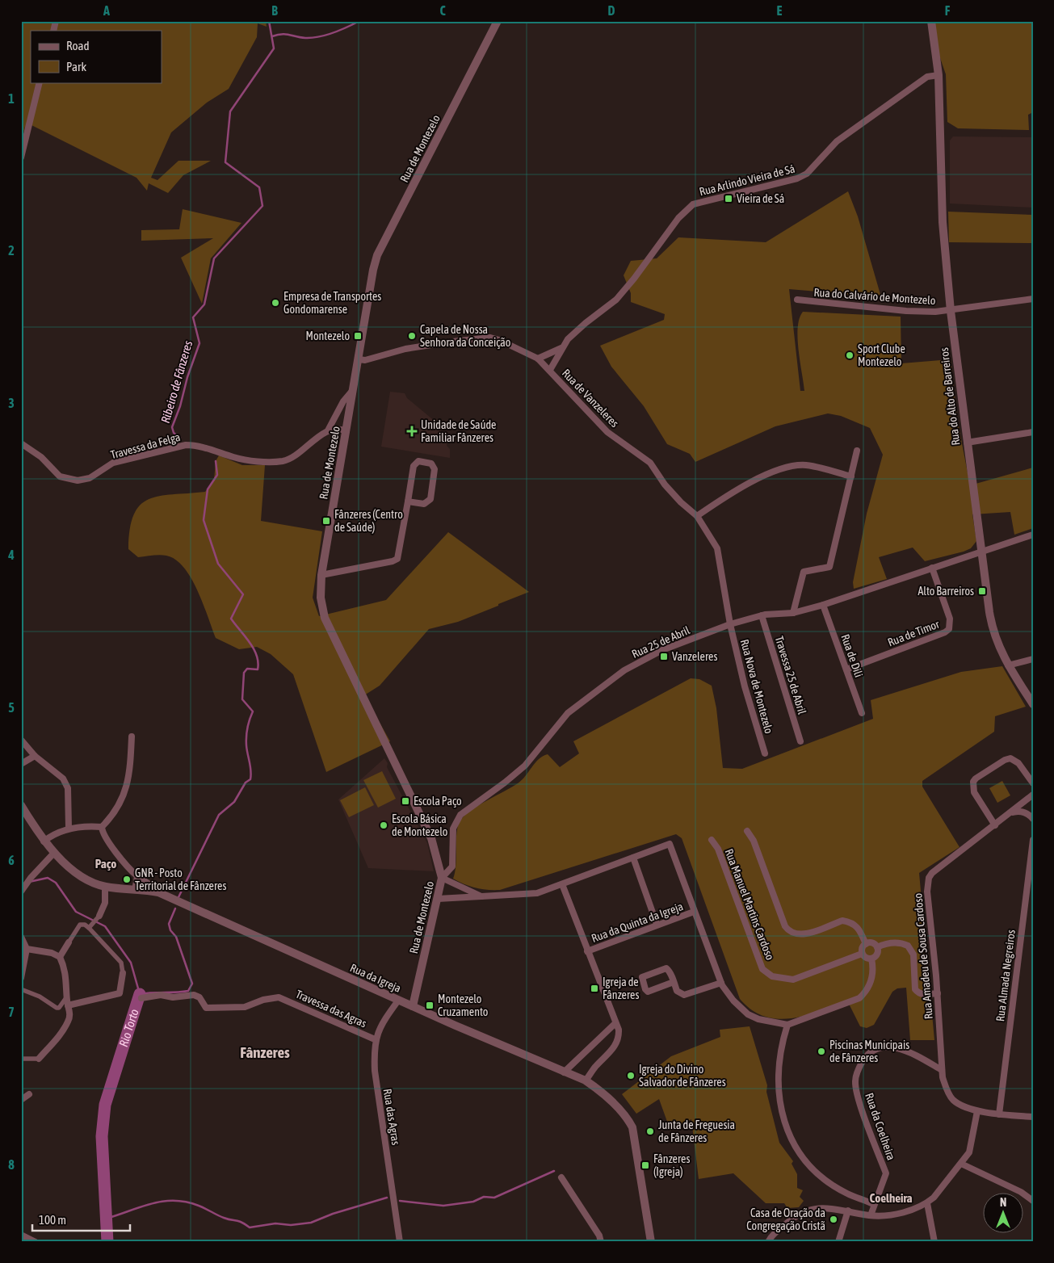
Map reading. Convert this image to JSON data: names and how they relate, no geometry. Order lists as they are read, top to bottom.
{
  "streets": {
    "street": [
      "Rua de Montezelo",
      "Rua Arlindo Vieira de Sá",
      "Rua do Calvário de Montezelo",
      "Rua do Alto de Barreiros",
      "Rua de Vanzeleres",
      "Travessa da Felga",
      "Rua de Timor",
      "Rua 25 de Abril",
      "Rua de Dili",
      "Travessa 25 de Abril",
      "Rua Nova de Montezelo",
      "Rua Manuel Martins Cardoso",
      "Rua da Quinta da Igreja",
      "Rua Amadeu de Sousa Cardoso",
      "Rua Almada Negreiros",
      "Rua da Igreja",
      "Travessa das Agras",
      "Rua das Agras",
      "Rua da Coelheira"
    ]
  },
  "crossings": [
    ["Rua de Montezelo", "Rua de Vanzeleres"],
    ["Rua de Montezelo", "Travessa da Felga"],
    ["Rua de Montezelo", "Rua 25 de Abril"],
    ["Rua de Montezelo", "Rua da Igreja"],
    ["Rua Arlindo Vieira de Sá", "Rua do Alto de Barreiros"],
    ["Rua do Calvário de Montezelo", "Rua do Alto de Barreiros"],
    ["Rua do Alto de Barreiros", "Rua 25 de Abril"],
    ["Rua de Vanzeleres", "Rua 25 de Abril"],
    ["Rua de Vanzeleres", "Rua Nova de Montezelo"],
    ["Rua de Timor", "Rua 25 de Abril"],
    ["Rua de Timor", "Rua de Dili"],
    ["Rua 25 de Abril", "Rua de Dili"],
    ["Rua 25 de Abril", "Travessa 25 de Abril"],
    ["Rua 25 de Abril", "Rua Nova de Montezelo"],
    ["Rua Amadeu de Sousa Cardoso", "Rua da Coelheira"],
    ["Rua da Igreja", "Rua das Agras"],
    ["Travessa das Agras", "Rua das Agras"]
  ],
  "districts": ["Paço", "Fânzeres", "Coelheira"],
  "water": ["Ribeiro de Fânzeres", "Rio Torto"],
  "places": {
    "transit": [
      "Vieira de Sá",
      "Montezelo",
      "Fânzeres (Centro de Saúde)",
      "Alto Barreiros",
      "Vanzeleres",
      "Escola Paço",
      "Igreja de Fânzeres",
      "Montezelo Cruzamento",
      "Fânzeres (Igreja)"
    ],
    "other": [
      "Empresa de Transportes Gondomarense",
      "Capela de Nossa Senhora da Conceição",
      "Sport Clube Montezelo",
      "Escola Básica de Montezelo",
      "GNR - Posto Territorial de Fânzeres",
      "Piscinas Municipais de Fânzeres",
      "Igreja do Divino Salvador de Fânzeres",
      "Junta de Freguesia de Fânzeres",
      "Casa de Oração da Congregação Cristã"
    ],
    "health": ["Unidade de Saúde Familiar Fânzeres"]
  },
  "legend": ["Road", "Park"],
  "scale_bar": "100 m",
  "north": "top",
  "grid": {
    "columns": [
      "A",
      "B",
      "C",
      "D",
      "E",
      "F"
    ],
    "rows": [
      "1",
      "2",
      "3",
      "4",
      "5",
      "6",
      "7",
      "8"
    ]
  }
}
